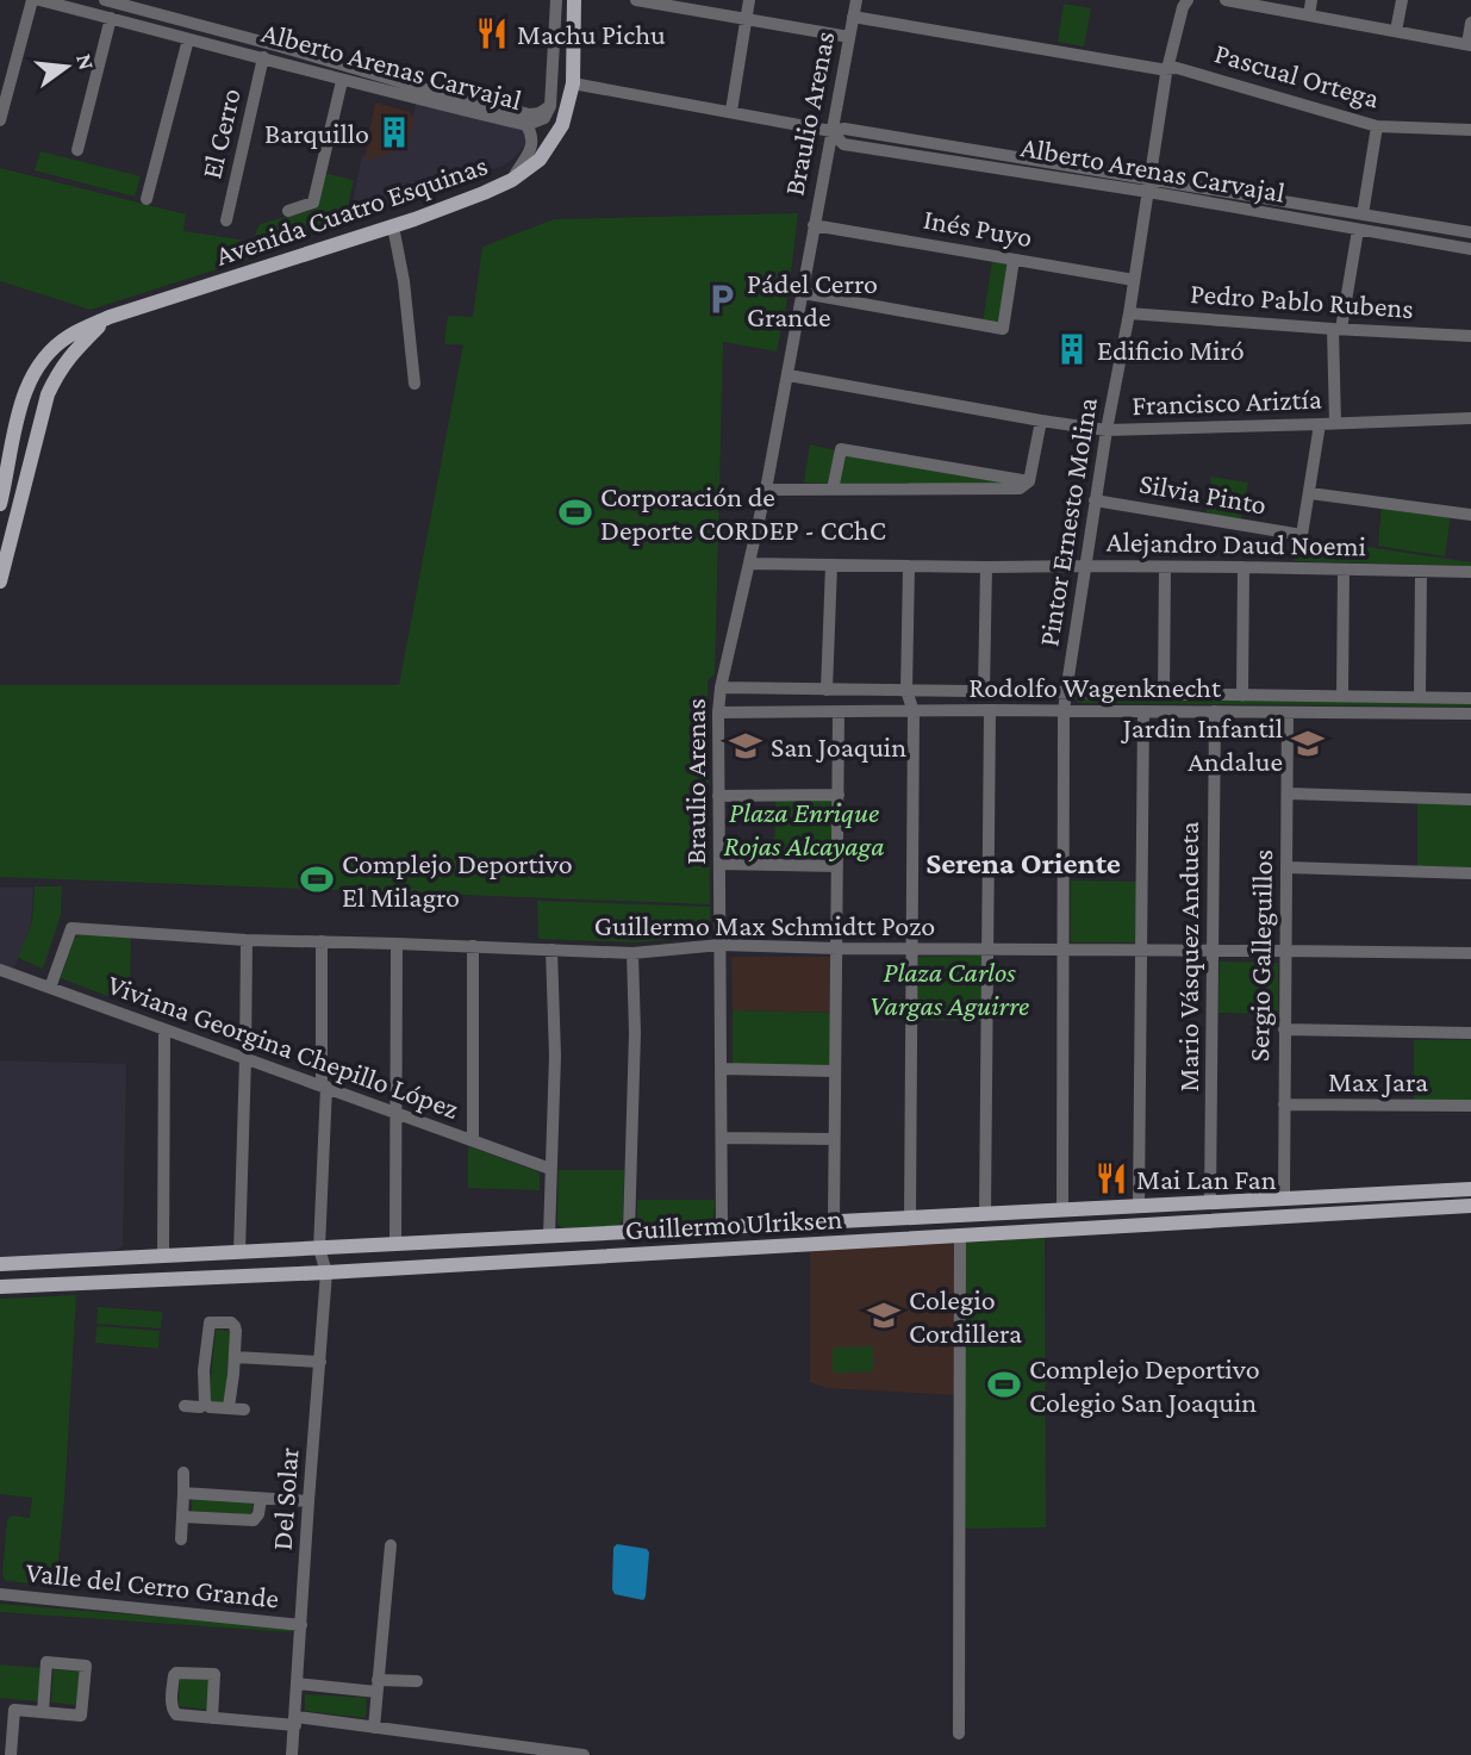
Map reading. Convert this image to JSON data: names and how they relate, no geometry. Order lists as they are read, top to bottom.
{
  "streets": {
    "main road": ["Avenida Cuatro Esquinas", "Guillermo Ulriksen"],
    "street": [
      "Alberto Arenas Carvajal",
      "Pascual Ortega",
      "Braulio Arenas",
      "El Cerro",
      "Inés Puyo",
      "Pedro Pablo Rubens",
      "Francisco Ariztía",
      "Silvia Pinto",
      "Pintor Ernesto Molina",
      "Alejandro Daud Noemi",
      "Rodolfo Wagenknecht",
      "Guillermo Max Schmidtt Pozo",
      "Sergio Galleguillos",
      "Mario Vásquez Andueta",
      "Viviana Georgina Chepillo López",
      "Max Jara",
      "Del Solar",
      "Valle del Cerro Grande"
    ]
  },
  "crossings": [
    ["Alberto Arenas Carvajal", "Braulio Arenas"],
    ["Alberto Arenas Carvajal", "El Cerro"],
    ["Alberto Arenas Carvajal", "Avenida Cuatro Esquinas"],
    ["Alberto Arenas Carvajal", "Pintor Ernesto Molina"],
    ["Pascual Ortega", "Braulio Arenas"],
    ["Pascual Ortega", "Pintor Ernesto Molina"],
    ["Braulio Arenas", "Inés Puyo"],
    ["Braulio Arenas", "Francisco Ariztía"],
    ["Braulio Arenas", "Alejandro Daud Noemi"],
    ["Braulio Arenas", "Rodolfo Wagenknecht"],
    ["Braulio Arenas", "Guillermo Max Schmidtt Pozo"],
    ["Braulio Arenas", "Guillermo Ulriksen"],
    ["Inés Puyo", "Pintor Ernesto Molina"],
    ["Pedro Pablo Rubens", "Pintor Ernesto Molina"],
    ["Francisco Ariztía", "Pintor Ernesto Molina"],
    ["Silvia Pinto", "Pintor Ernesto Molina"],
    ["Pintor Ernesto Molina", "Alejandro Daud Noemi"],
    ["Pintor Ernesto Molina", "Rodolfo Wagenknecht"],
    ["Pintor Ernesto Molina", "Guillermo Max Schmidtt Pozo"],
    ["Pintor Ernesto Molina", "Guillermo Ulriksen"],
    ["Rodolfo Wagenknecht", "Sergio Galleguillos"],
    ["Rodolfo Wagenknecht", "Mario Vásquez Andueta"],
    ["Guillermo Max Schmidtt Pozo", "Sergio Galleguillos"],
    ["Guillermo Max Schmidtt Pozo", "Mario Vásquez Andueta"],
    ["Guillermo Max Schmidtt Pozo", "Viviana Georgina Chepillo López"],
    ["Guillermo Max Schmidtt Pozo", "Del Solar"],
    ["Sergio Galleguillos", "Max Jara"],
    ["Sergio Galleguillos", "Guillermo Ulriksen"],
    ["Mario Vásquez Andueta", "Guillermo Ulriksen"],
    ["Viviana Georgina Chepillo López", "Del Solar"],
    ["Guillermo Ulriksen", "Del Solar"],
    ["Del Solar", "Valle del Cerro Grande"]
  ],
  "districts": ["Serena Oriente"],
  "parks": ["Plaza Enrique Rojas Alcayaga", "Plaza Carlos Vargas Aguirre"],
  "places": {
    "restaurant": ["Machu Pichu", "Mai Lan Fan"],
    "building": ["Barquillo", "Edificio Miró"],
    "parking": ["Pádel Cerro Grande"],
    "sports": ["Corporación de Deporte CORDEP - CChC", "Complejo Deportivo El Milagro", "Complejo Deportivo Colegio San Joaquin"],
    "school or university": ["Jardin Infantil Andalue", "San Joaquin", "Colegio Cordillera"]
  },
  "north": "right"
}
